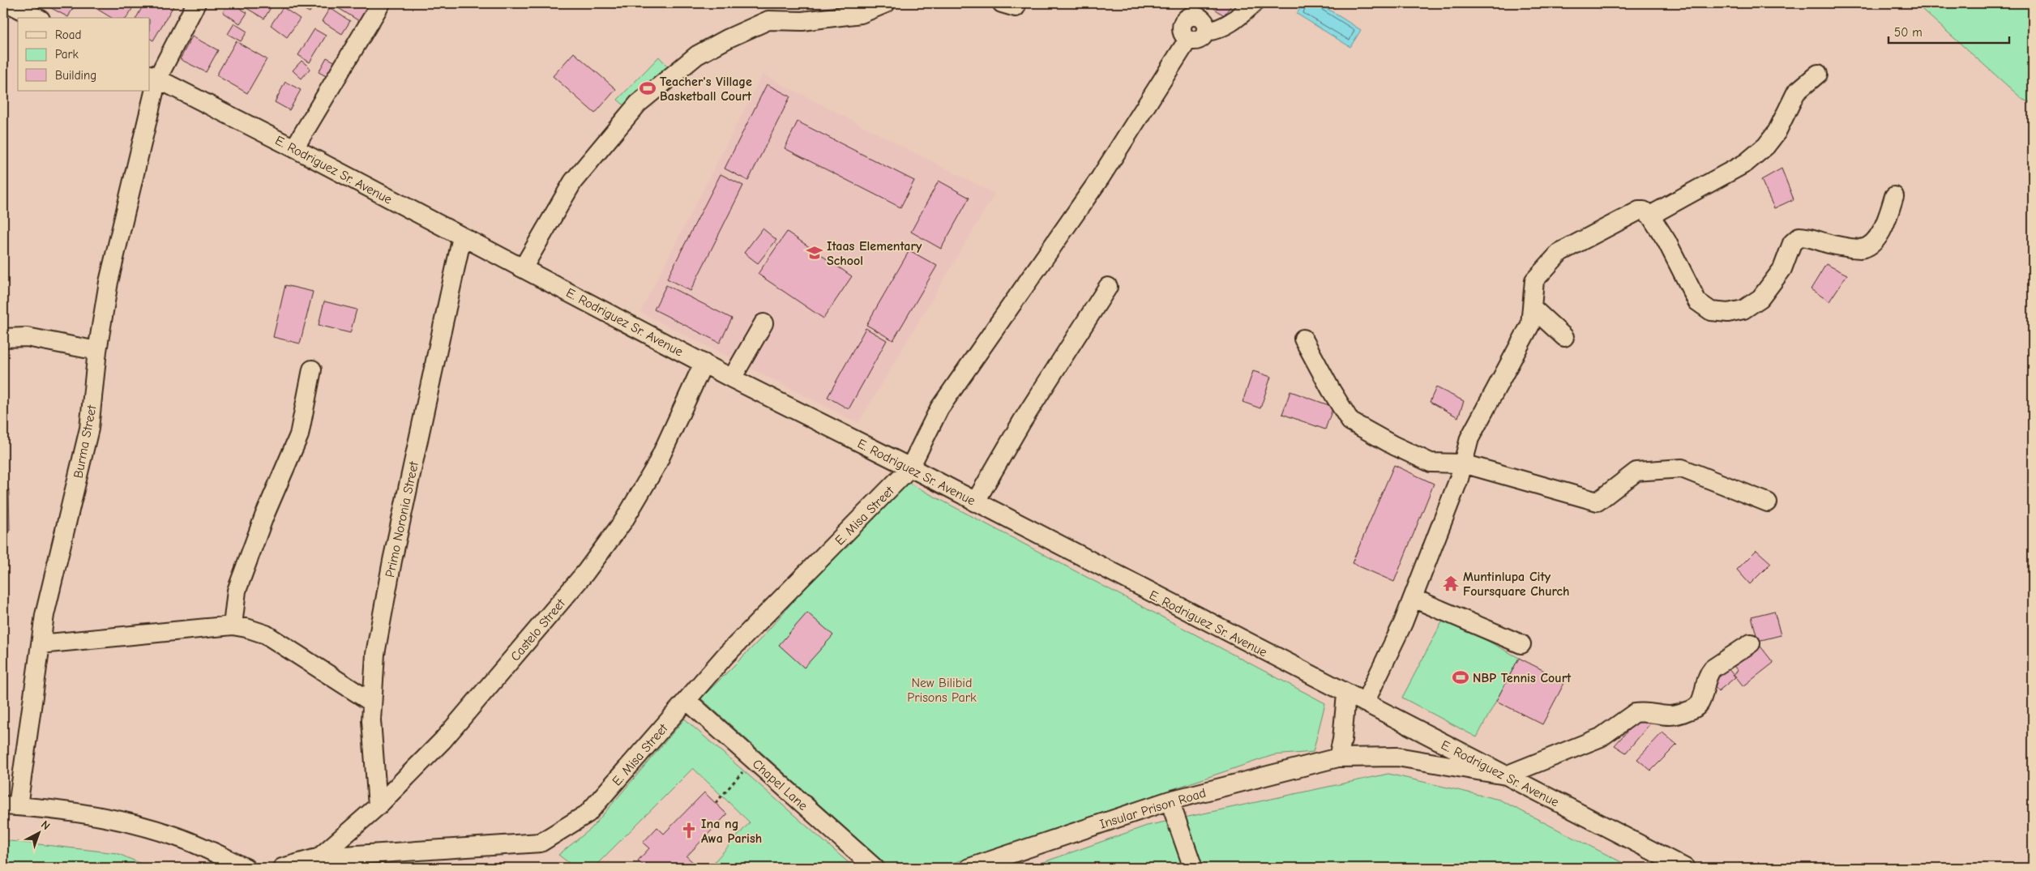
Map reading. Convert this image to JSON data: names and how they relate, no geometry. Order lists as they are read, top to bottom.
{
  "streets": {
    "street": [
      "E. Rodriguez Sr. Avenue",
      "Burma Street",
      "E. Misa Street",
      "Primo Noronia Street",
      "Castelo Street",
      "Chapel Lane",
      "Insular Prison Road"
    ]
  },
  "crossings": [
    ["E. Rodriguez Sr. Avenue", "Burma Street"],
    ["E. Rodriguez Sr. Avenue", "E. Misa Street"],
    ["E. Rodriguez Sr. Avenue", "Primo Noronia Street"],
    ["E. Rodriguez Sr. Avenue", "Castelo Street"],
    ["E. Rodriguez Sr. Avenue", "Insular Prison Road"],
    ["E. Misa Street", "Castelo Street"],
    ["E. Misa Street", "Chapel Lane"],
    ["Primo Noronia Street", "Castelo Street"]
  ],
  "parks": ["New Bilibid Prisons Park"],
  "places": {
    "sports": ["Teacher's Village Basketball Court", "NBP Tennis Court"],
    "school or university": ["Itaas Elementary School"],
    "temple": ["Muntinlupa City Foursquare Church"],
    "church": ["Ina ng Awa Parish"]
  },
  "legend": ["Road", "Park", "Building"],
  "scale_bar": "50 m",
  "north": "top right"
}
